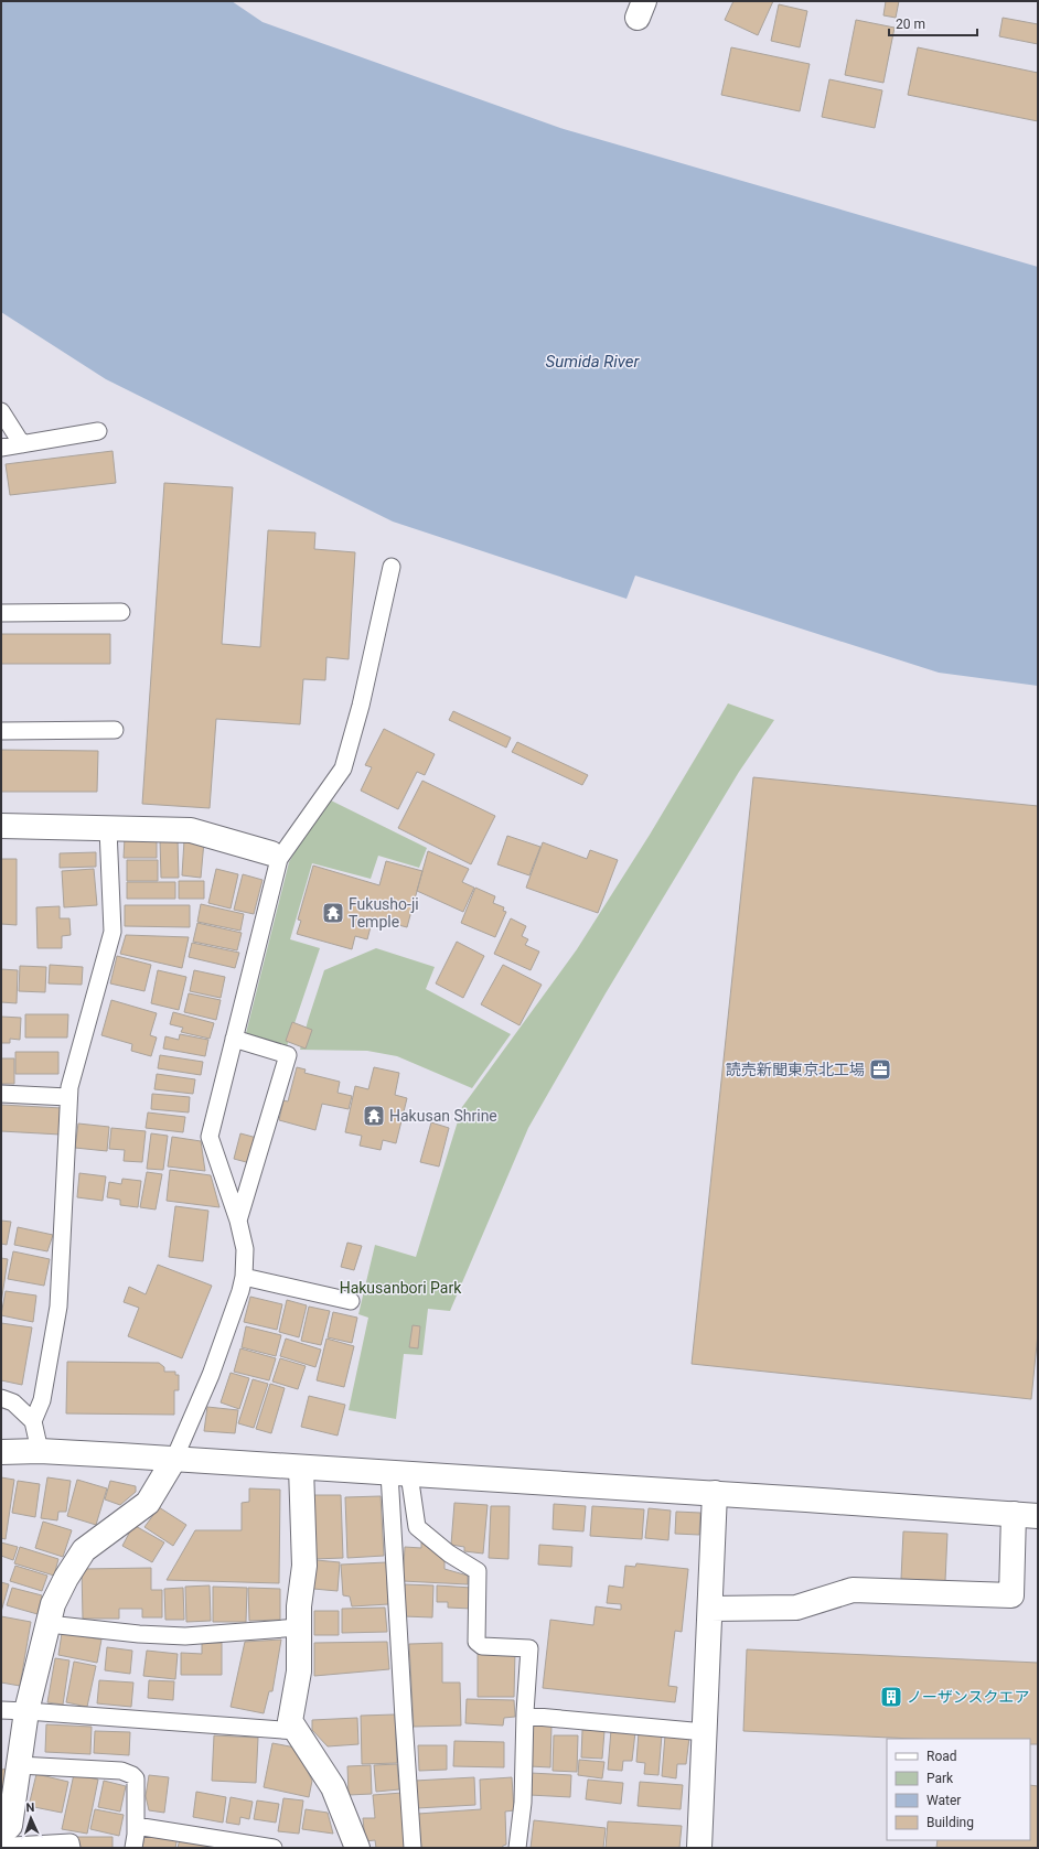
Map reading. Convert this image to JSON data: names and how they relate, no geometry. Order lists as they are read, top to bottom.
{
  "water": ["Sumida River"],
  "parks": ["Hakusanbori Park"],
  "places": {
    "temple": ["Fukusho-ji Temple", "Hakusan Shrine"],
    "office": ["読売新聞東京北工場"],
    "building": ["ノーザンスクエア"]
  },
  "legend": [
    "Road",
    "Park",
    "Water",
    "Building"
  ],
  "scale_bar": "20 m",
  "north": "top"
}
